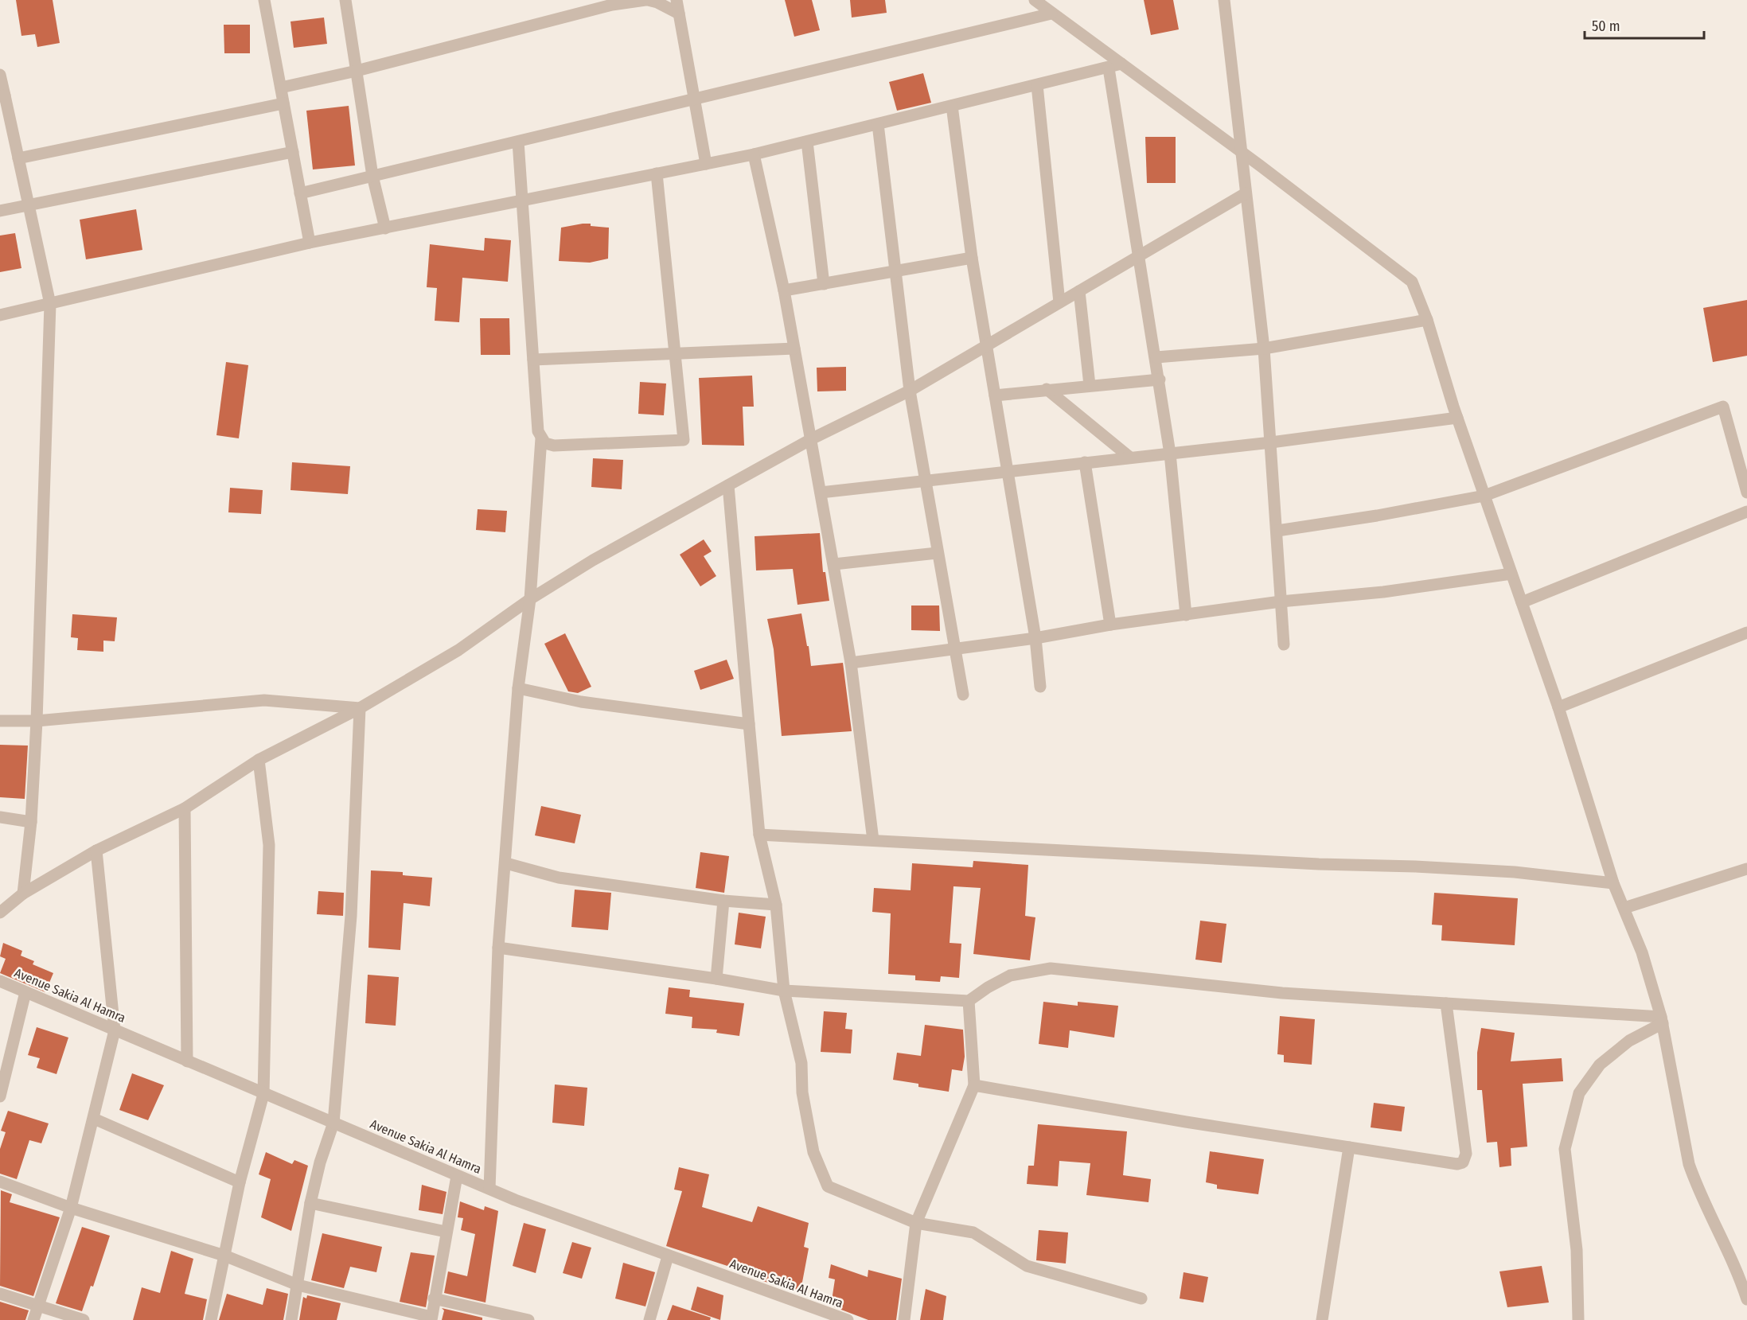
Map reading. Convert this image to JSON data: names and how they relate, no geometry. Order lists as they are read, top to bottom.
{
  "streets": {
    "street": ["Avenue Sakia Al Hamra"]
  },
  "scale_bar": "50 m"
}
